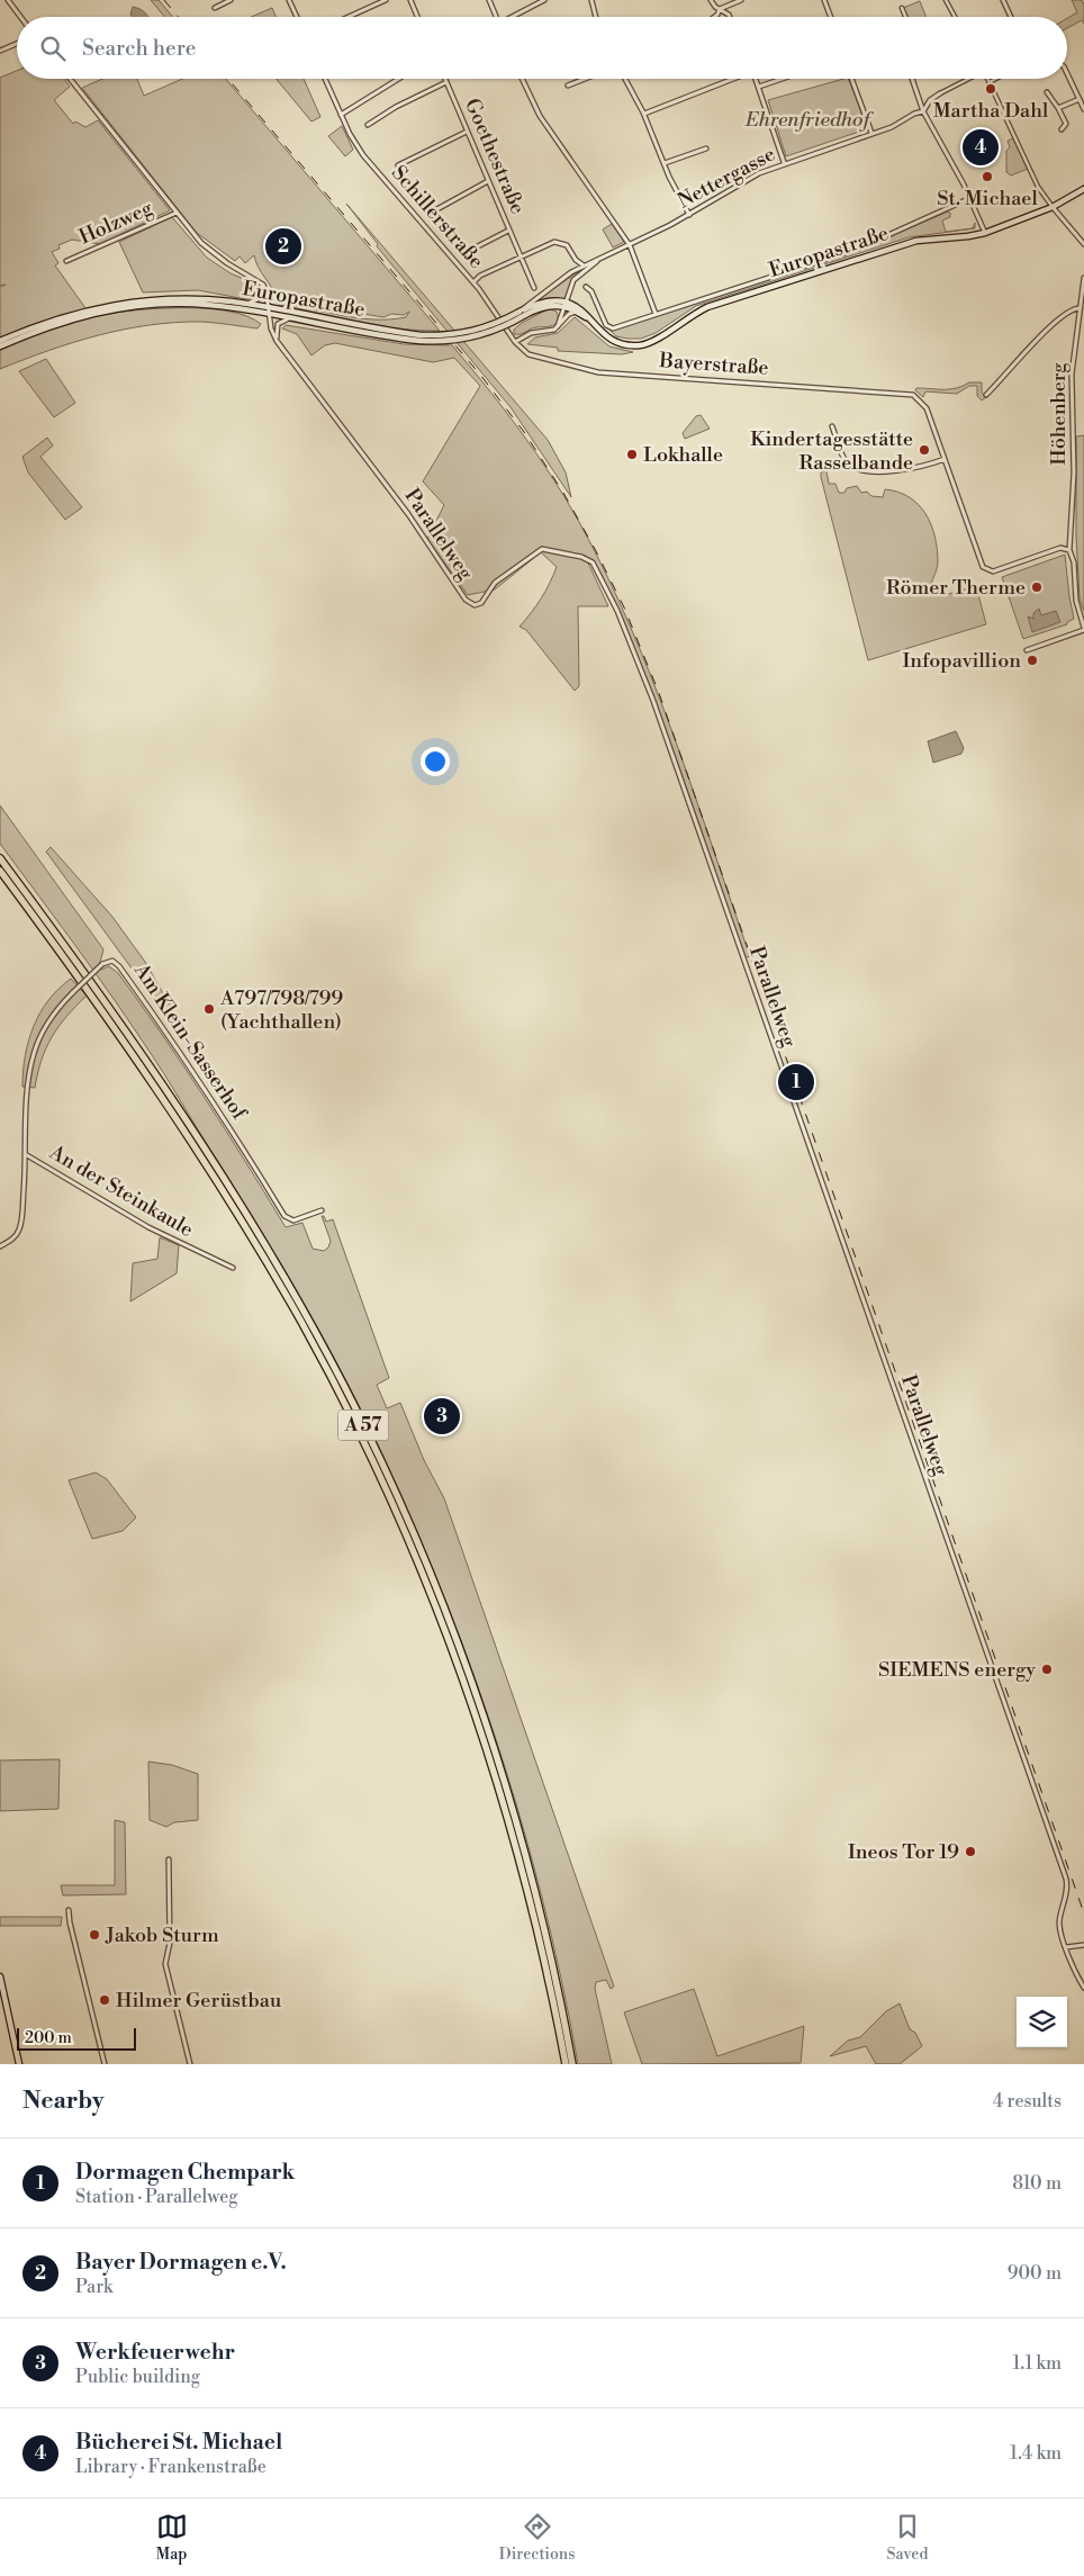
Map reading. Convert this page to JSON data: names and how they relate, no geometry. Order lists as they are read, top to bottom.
{
  "streets": {
    "highway": ["A 57"],
    "main road": ["Europastraße"],
    "street": [
      "Goethestraße",
      "Nettergasse",
      "Schillerstraße",
      "Holzweg",
      "Bayerstraße",
      "Höhenberg",
      "Parallelweg",
      "Am Klein-Sasserhof",
      "An der Steinkaule"
    ]
  },
  "crossings": [
    ["Nettergasse", "Europastraße"],
    ["Schillerstraße", "Bayerstraße"],
    ["Europastraße", "Parallelweg"],
    ["Am Klein-Sasserhof", "An der Steinkaule"]
  ],
  "parks": ["Ehrenfriedhof"],
  "places": [
    "Martha Dahl",
    "St. Michael",
    "Kindertagesstätte Rasselbande",
    "Lokhalle",
    "Römer Therme",
    "Infopavillion",
    "A797/798/799 (Yachthallen)",
    "SIEMENS energy",
    "Ineos Tor 19",
    "Jakob Sturm",
    "Hilmer Gerüstbau"
  ],
  "scale_bar": "200 m",
  "page": {
    "search": "Search here",
    "pins": [
      "4",
      "2",
      "1",
      "3"
    ],
    "scale": "200 m",
    "heading": ["Nearby", "4 results"],
    "list": [
      {
        "mark": "1",
        "name": "Dormagen Chempark",
        "note": "Station · Parallelweg",
        "value": "810 m"
      },
      {
        "mark": "2",
        "name": "Bayer Dormagen e.V.",
        "note": "Park",
        "value": "900 m"
      },
      {
        "mark": "3",
        "name": "Werkfeuerwehr",
        "note": "Public building",
        "value": "1.1 km"
      },
      {
        "mark": "4",
        "name": "Bücherei St. Michael",
        "note": "Library · Frankenstraße",
        "value": "1.4 km"
      }
    ],
    "nav": ["Map", "Directions", "Saved"]
  }
}
